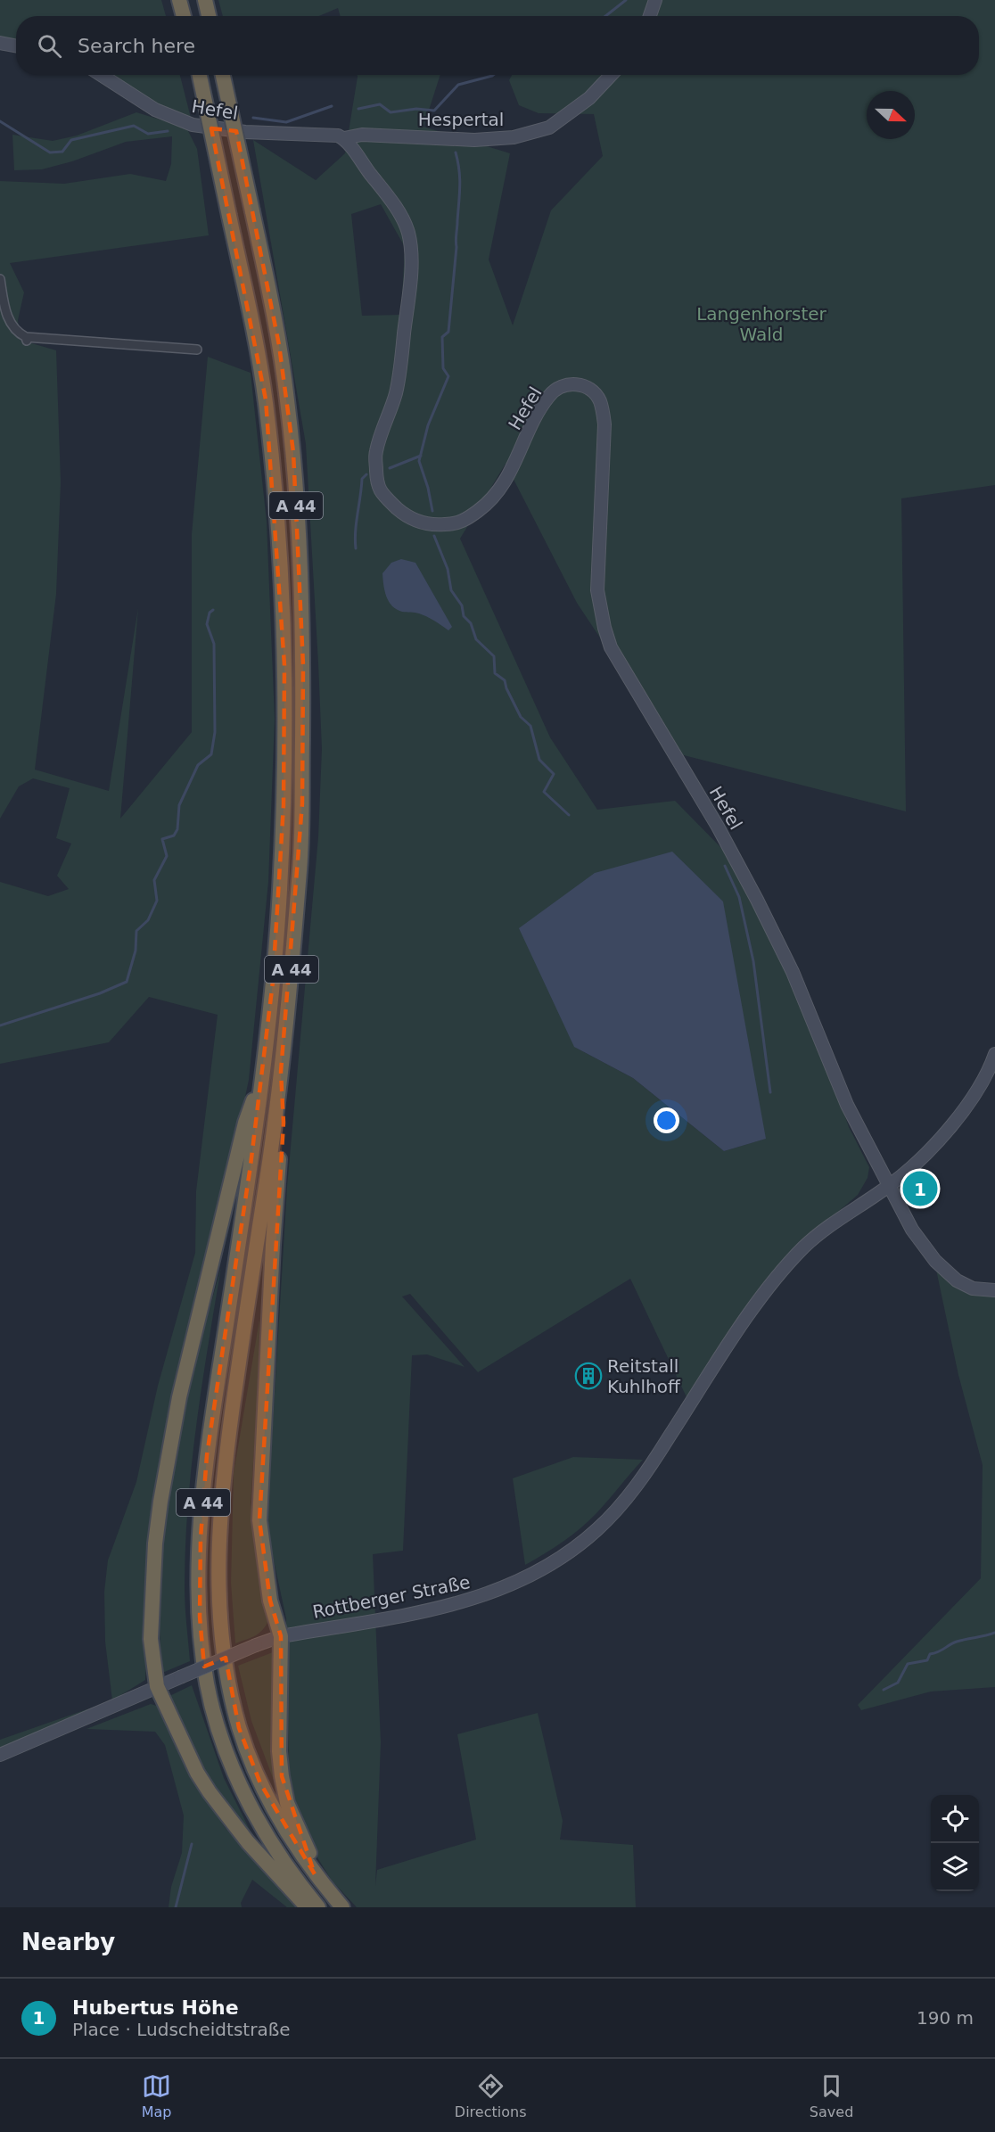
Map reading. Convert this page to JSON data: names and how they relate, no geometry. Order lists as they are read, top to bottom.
{
  "streets": {
    "highway": ["A 44"],
    "street": ["Hefel", "Hespertal", "Rottberger Straße"]
  },
  "crossings": [
    ["Hefel", "Hespertal"],
    ["Hefel", "Rottberger Straße"]
  ],
  "parks": ["Langenhorster Wald"],
  "places": {
    "building": ["Reitstall Kuhlhoff"]
  },
  "north": "right",
  "page": {
    "search": "Search here",
    "pins": "1",
    "heading": "Nearby",
    "list": [
      {
        "mark": "1",
        "name": "Hubertus Höhe",
        "note": "Place · Ludscheidtstraße",
        "value": "190 m"
      }
    ],
    "nav": ["Map", "Directions", "Saved"]
  }
}
